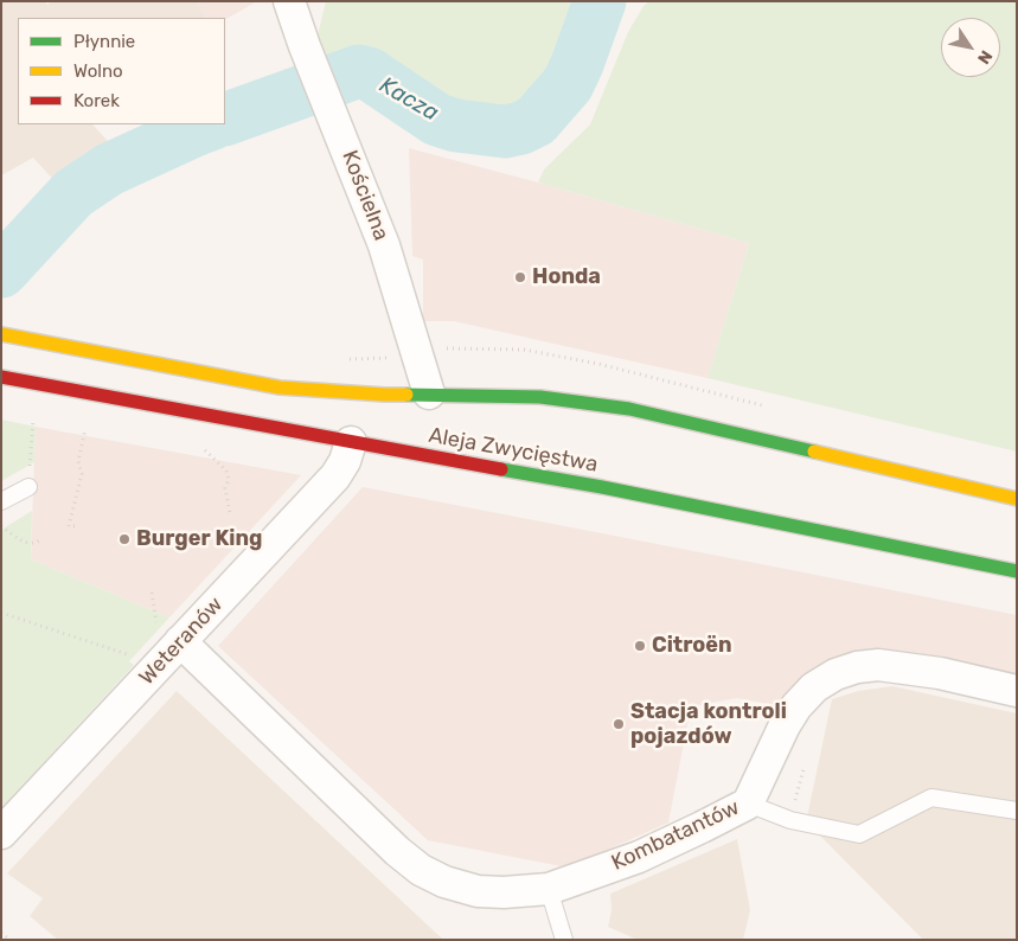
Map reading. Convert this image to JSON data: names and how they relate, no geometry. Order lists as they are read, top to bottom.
{
  "streets": {
    "main road": ["Aleja Zwycięstwa"],
    "street": ["Kościelna", "Weteranów", "Kombatantów"]
  },
  "crossings": [
    ["Kościelna", "Aleja Zwycięstwa"],
    ["Aleja Zwycięstwa", "Weteranów"],
    ["Weteranów", "Kombatantów"]
  ],
  "water": ["Kacza"],
  "places": [
    "Honda",
    "Burger King",
    "Citroën",
    "Stacja kontroli pojazdów"
  ],
  "legend": ["Płynnie", "Wolno", "Korek"],
  "north": "bottom right"
}
